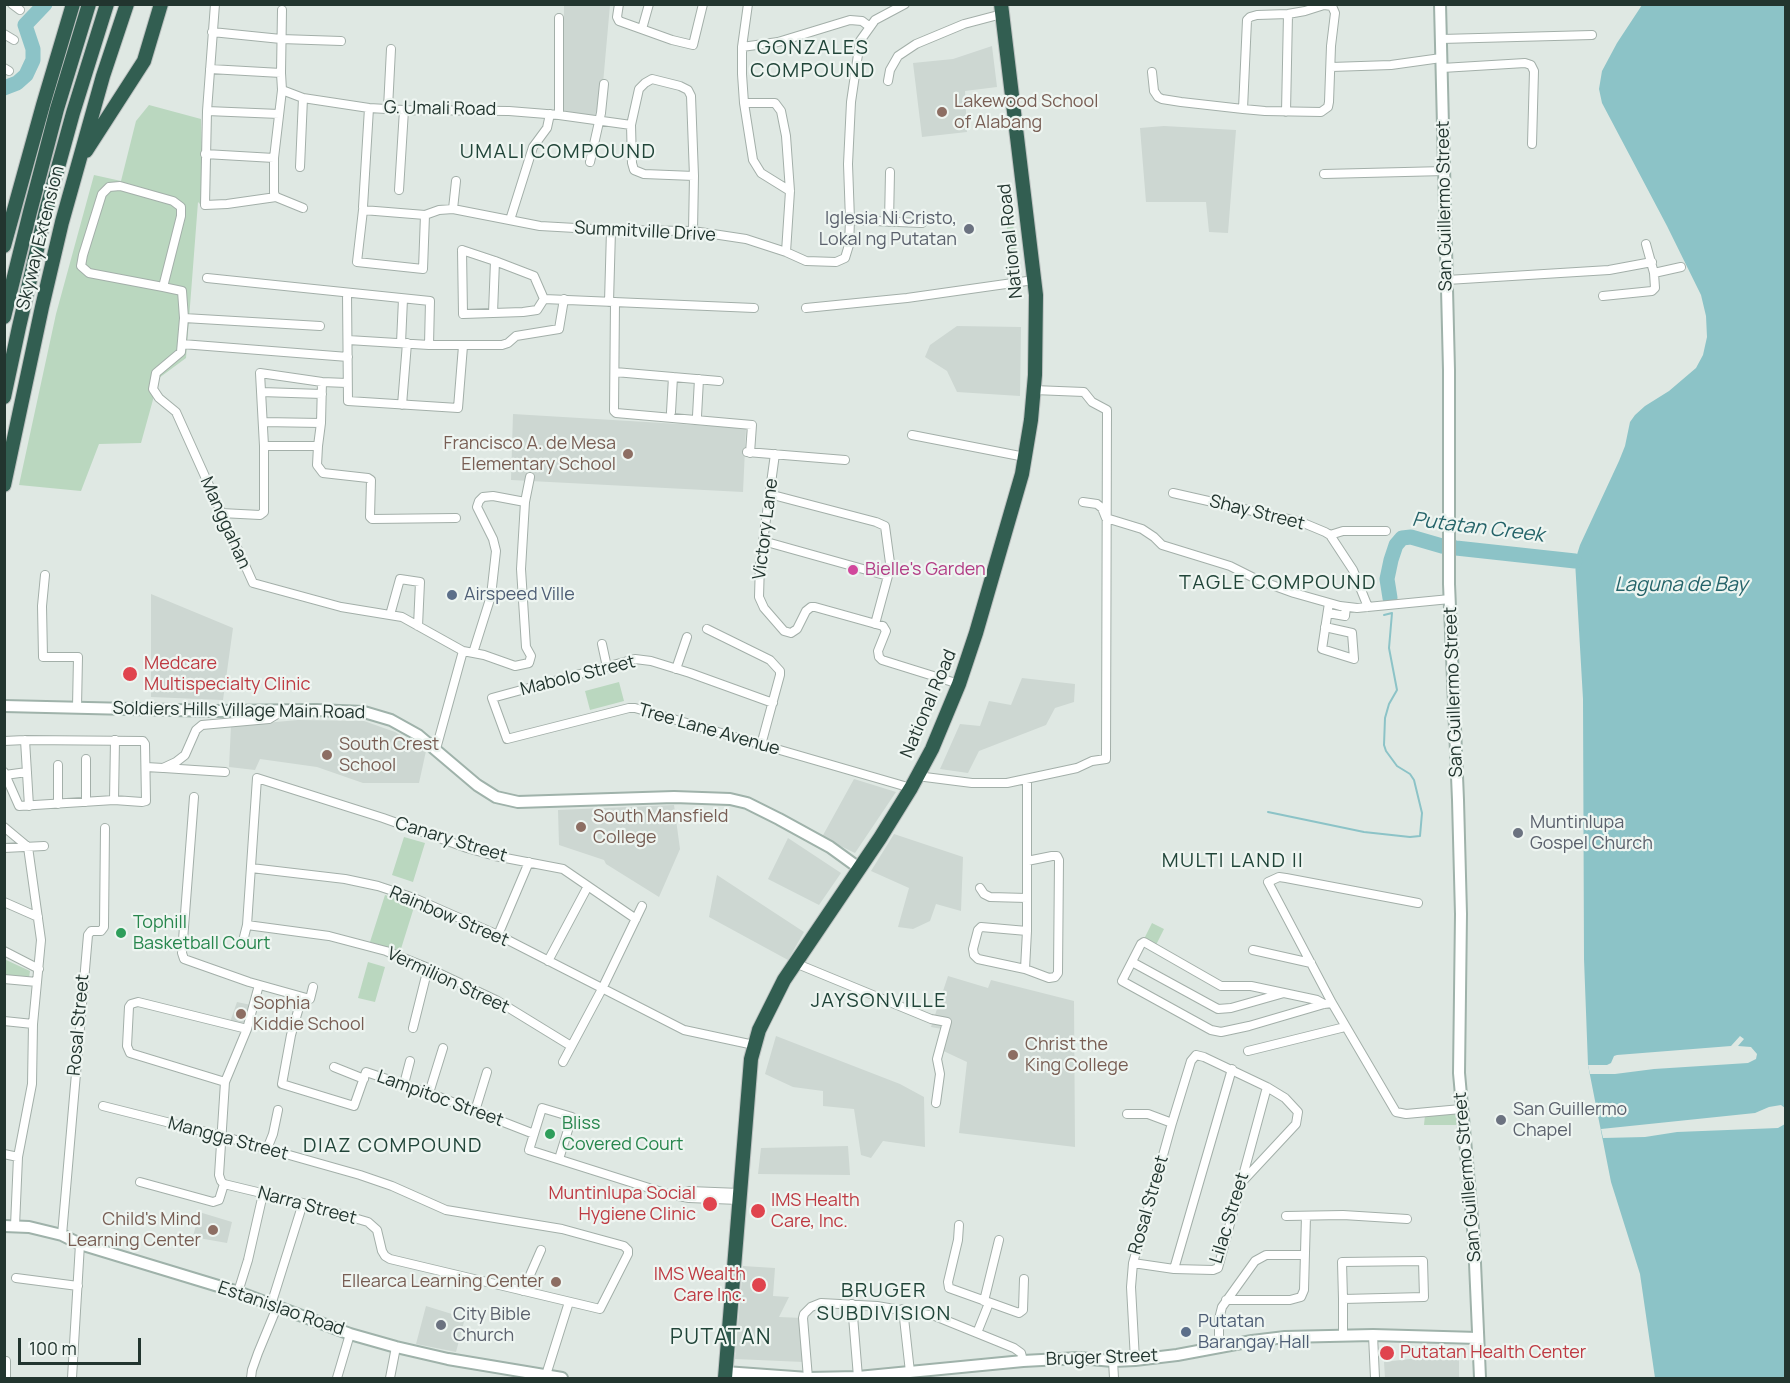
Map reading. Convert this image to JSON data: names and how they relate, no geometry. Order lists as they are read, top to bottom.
{
  "streets": {
    "highway": ["Skyway Extension", "National Road"],
    "street": [
      "G. Umali Road",
      "San Guillermo Street",
      "Summitville Drive",
      "Shay Street",
      "Manggahan",
      "Victory Lane",
      "Mabolo Street",
      "Soldiers Hills Village Main Road",
      "Tree Lane Avenue",
      "Canary Street",
      "Rainbow Street",
      "Vermilion Street",
      "Rosal Street",
      "Lampitoc Street",
      "Mangga Street",
      "Narra Street",
      "Lilac Street",
      "Estanislao Road",
      "Bruger Street"
    ]
  },
  "crossings": [
    ["San Guillermo Street", "Bruger Street"],
    ["National Road", "Soldiers Hills Village Main Road"],
    ["National Road", "Tree Lane Avenue"],
    ["National Road", "Rainbow Street"],
    ["National Road", "Bruger Street"],
    ["Mabolo Street", "Tree Lane Avenue"],
    ["Canary Street", "Rainbow Street"],
    ["Rosal Street", "Lilac Street"],
    ["Rosal Street", "Estanislao Road"],
    ["Rosal Street", "Bruger Street"],
    ["Mangga Street", "Narra Street"]
  ],
  "districts": [
    "GONZALES COMPOUND",
    "UMALI COMPOUND",
    "TAGLE COMPOUND",
    "MULTI LAND II",
    "JAYSONVILLE",
    "DIAZ COMPOUND",
    "BRUGER SUBDIVISION",
    "PUTATAN"
  ],
  "water": ["Putatan Creek", "Laguna de Bay"],
  "places": [
    "Lakewood School of Alabang",
    "Iglesia Ni Cristo, Lokal ng Putatan",
    "Francisco A. de Mesa Elementary School",
    "Bielle's Garden",
    "Airspeed Ville",
    "Medcare Multispecialty Clinic",
    "South Crest School",
    "South Mansfield College",
    "Muntinlupa Gospel Church",
    "Tophill Basketball Court",
    "Sophia Kiddie School",
    "Christ the King College",
    "San Guillermo Chapel",
    "Bliss Covered Court",
    "Muntinlupa Social Hygiene Clinic",
    "IMS Health Care, Inc.",
    "Child's Mind Learning Center",
    "Ellearca Learning Center",
    "IMS Wealth Care Inc.",
    "City Bible Church",
    "Putatan Barangay Hall",
    "Putatan Health Center"
  ],
  "scale_bar": "100 m"
}
